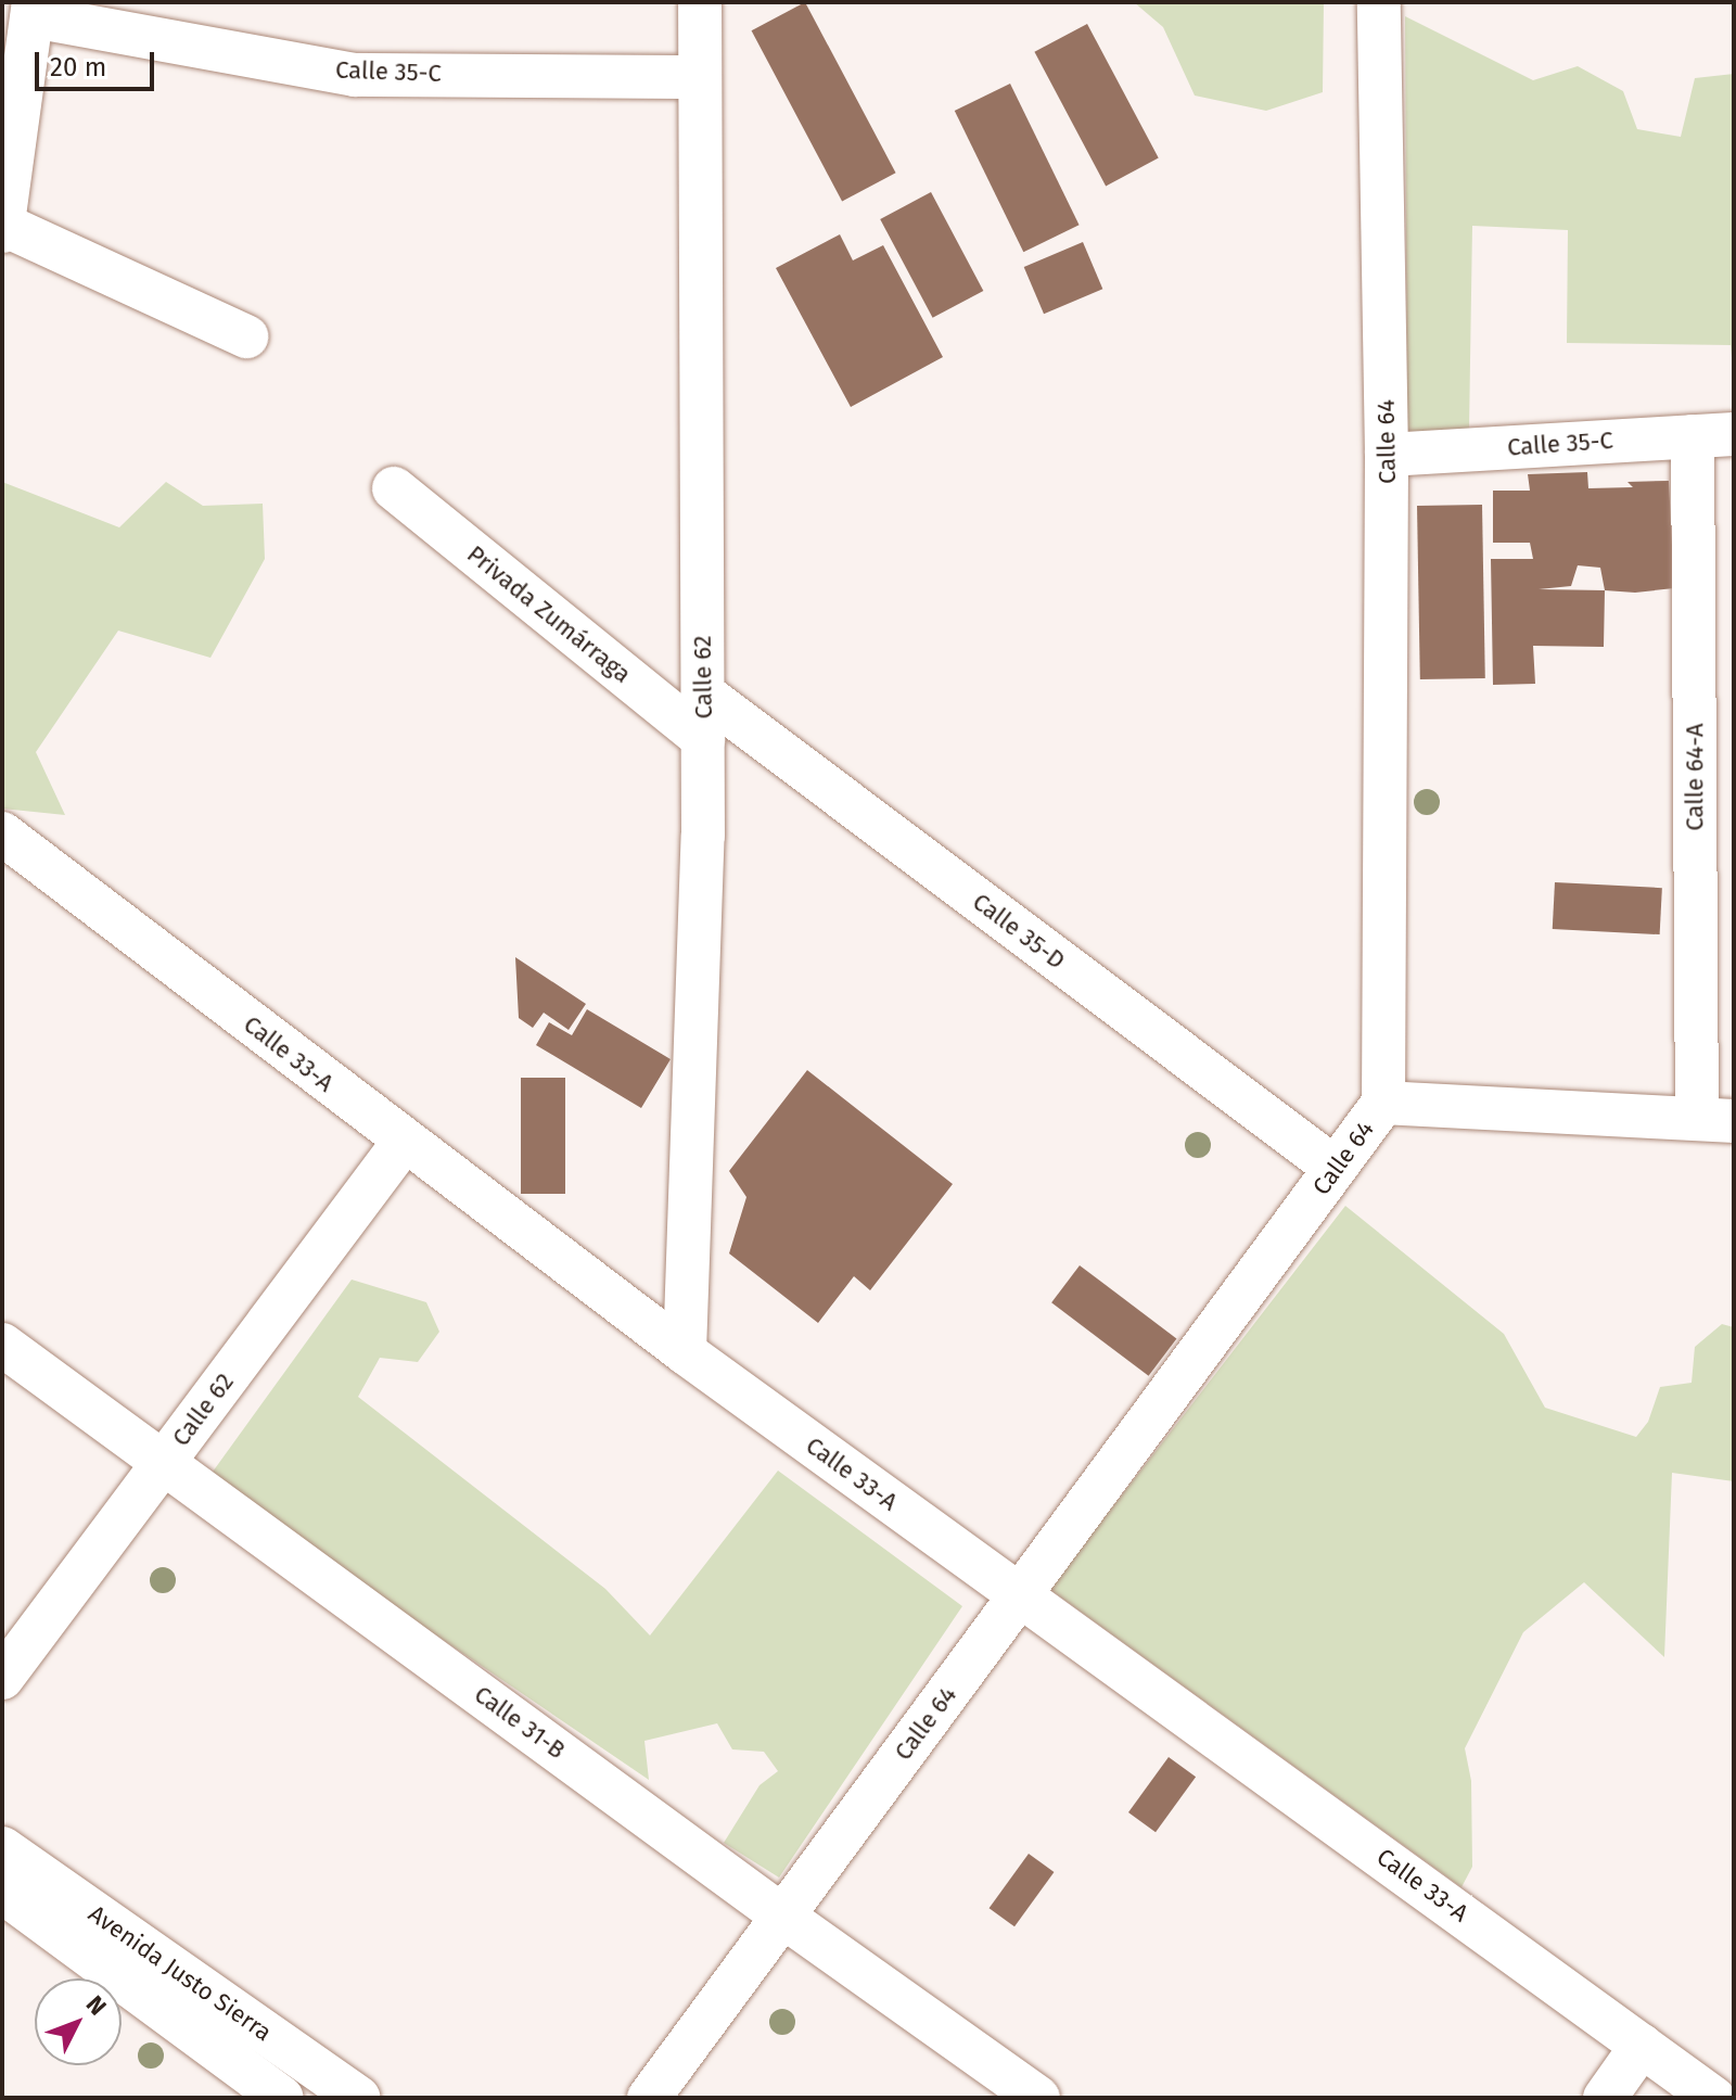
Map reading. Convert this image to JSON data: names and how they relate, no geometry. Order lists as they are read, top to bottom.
{
  "streets": {
    "street": [
      "Calle 35-C",
      "Calle 64",
      "Privada Zumárraga",
      "Calle 62",
      "Calle 64-A",
      "Calle 35-D",
      "Calle 33-A",
      "Calle 31-B",
      "Avenida Justo Sierra"
    ]
  },
  "crossings": [
    ["Calle 35-C", "Calle 64"],
    ["Calle 35-C", "Calle 62"],
    ["Calle 35-C", "Calle 64-A"],
    ["Calle 64", "Calle 35-D"],
    ["Calle 64", "Calle 33-A"],
    ["Calle 64", "Calle 31-B"],
    ["Privada Zumárraga", "Calle 62"],
    ["Calle 62", "Calle 35-D"],
    ["Calle 62", "Calle 33-A"],
    ["Calle 62", "Calle 31-B"]
  ],
  "scale_bar": "20 m",
  "north": "top right"
}
